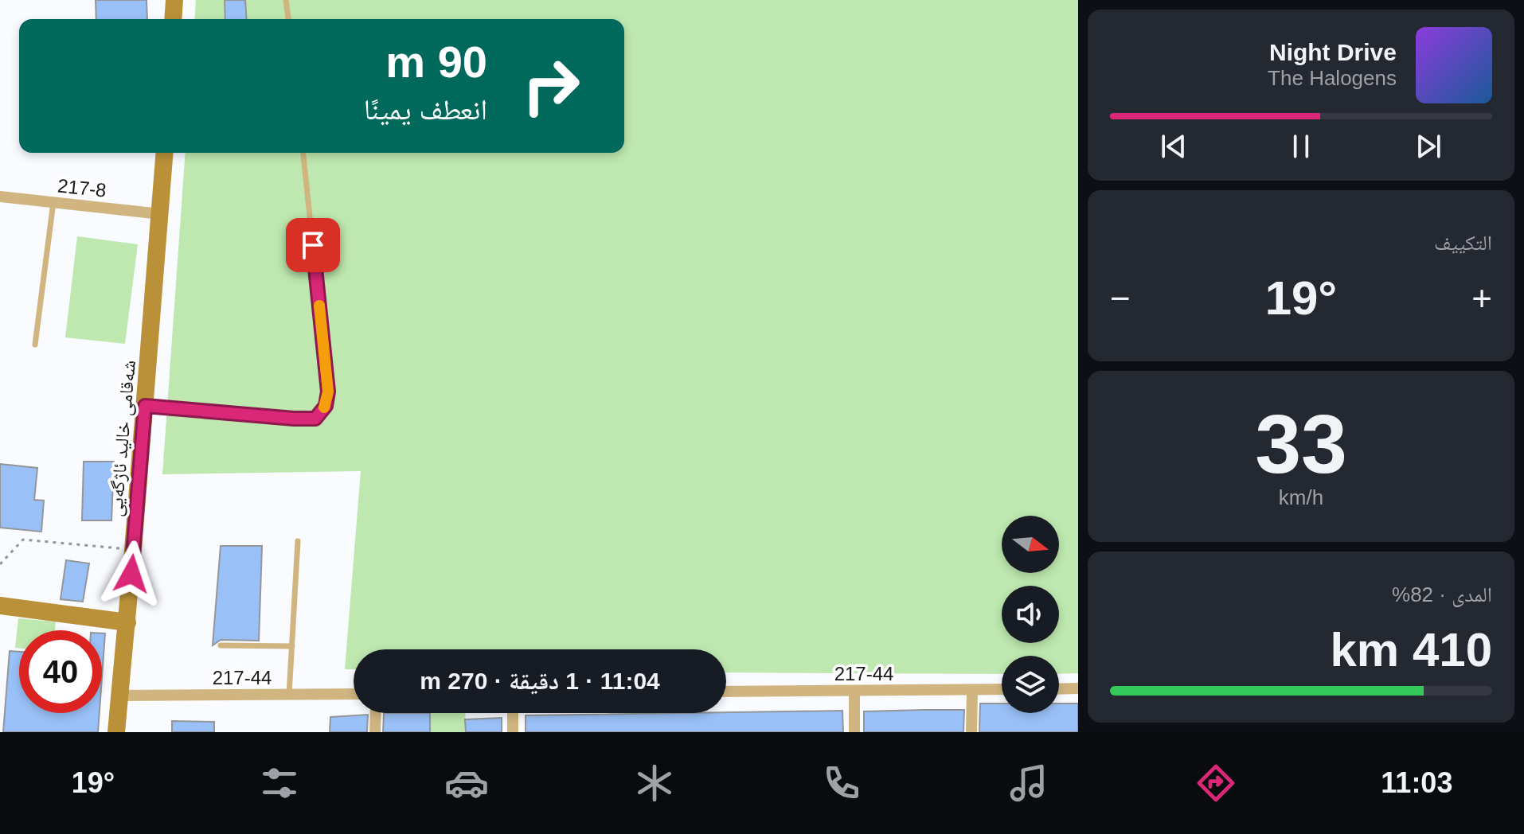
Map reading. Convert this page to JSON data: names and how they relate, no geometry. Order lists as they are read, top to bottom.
{
  "streets": {
    "street": ["217-8", "شەقامی خالید ئاژگەیی", "217-44"]
  },
  "crossings": [
    ["217-8", "شەقامی خالید ئاژگەیی"],
    ["شەقامی خالید ئاژگەیی", "217-44"]
  ],
  "north": "right",
  "page": {
    "turn": ["90 m", "انعطف يمينًا"],
    "song": ["Night Drive", "The Halogens"],
    "tile": [
      "التكييف",
      ["33", "km/h"],
      ["المدى · 82%", "410 km"]
    ],
    "heat": ["−", "19°", "+"],
    "limit": "40",
    "trip": "11:04 · 1 دقيقة · 270 m",
    "tabs": ["11:03", "19°"]
  }
}
